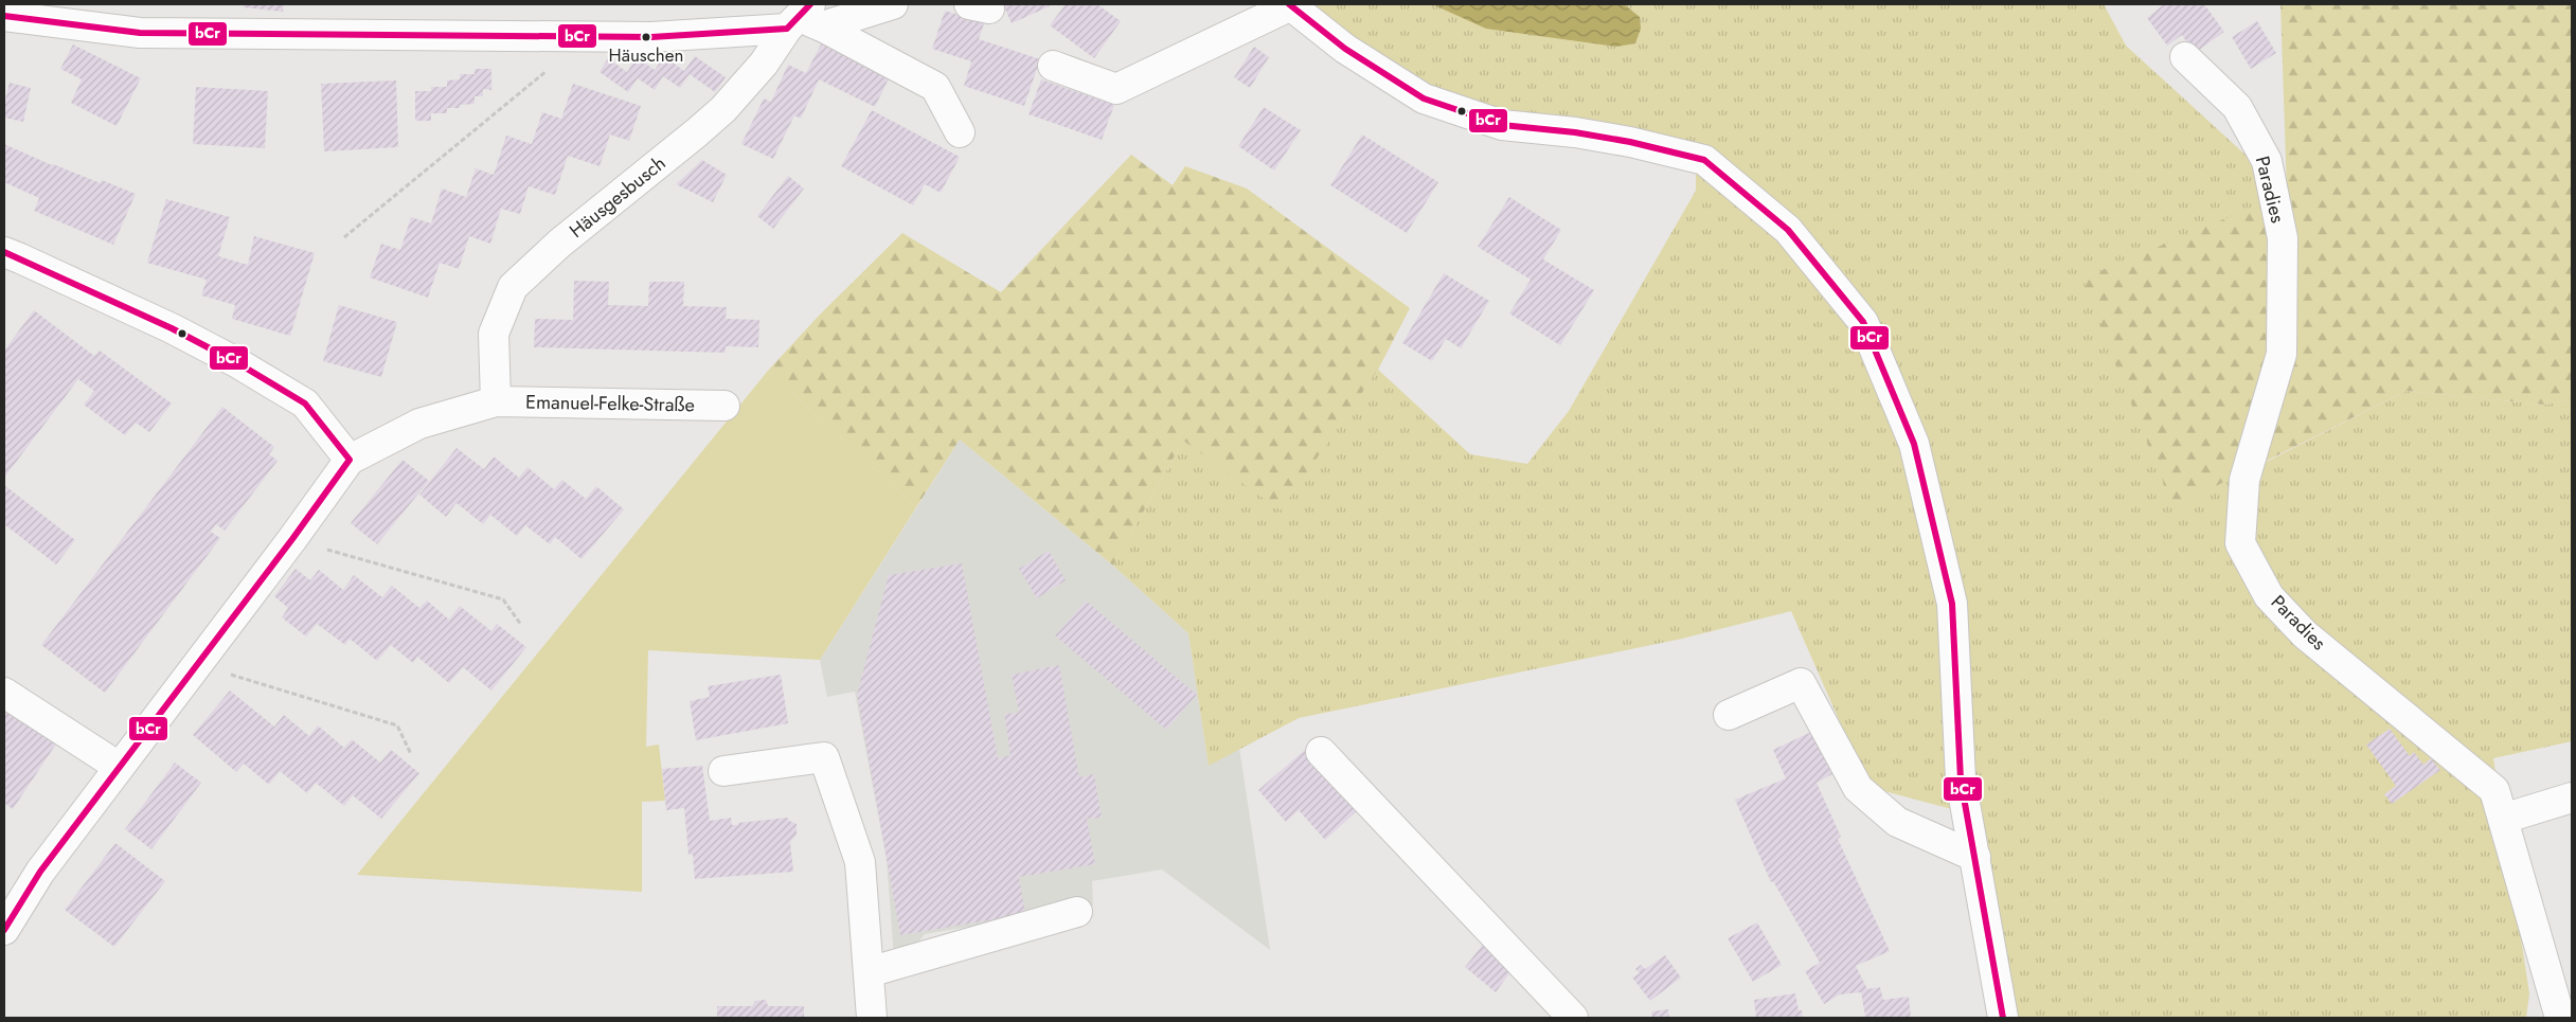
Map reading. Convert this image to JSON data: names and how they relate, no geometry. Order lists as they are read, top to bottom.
{
  "streets": {
    "street": ["Paradies", "Häusgesbusch", "Emanuel-Felke-Straße"]
  },
  "crossings": [
    ["Häusgesbusch", "Emanuel-Felke-Straße"]
  ],
  "places": ["Häuschen"],
  "lines": ["transit line bCr"]
}
